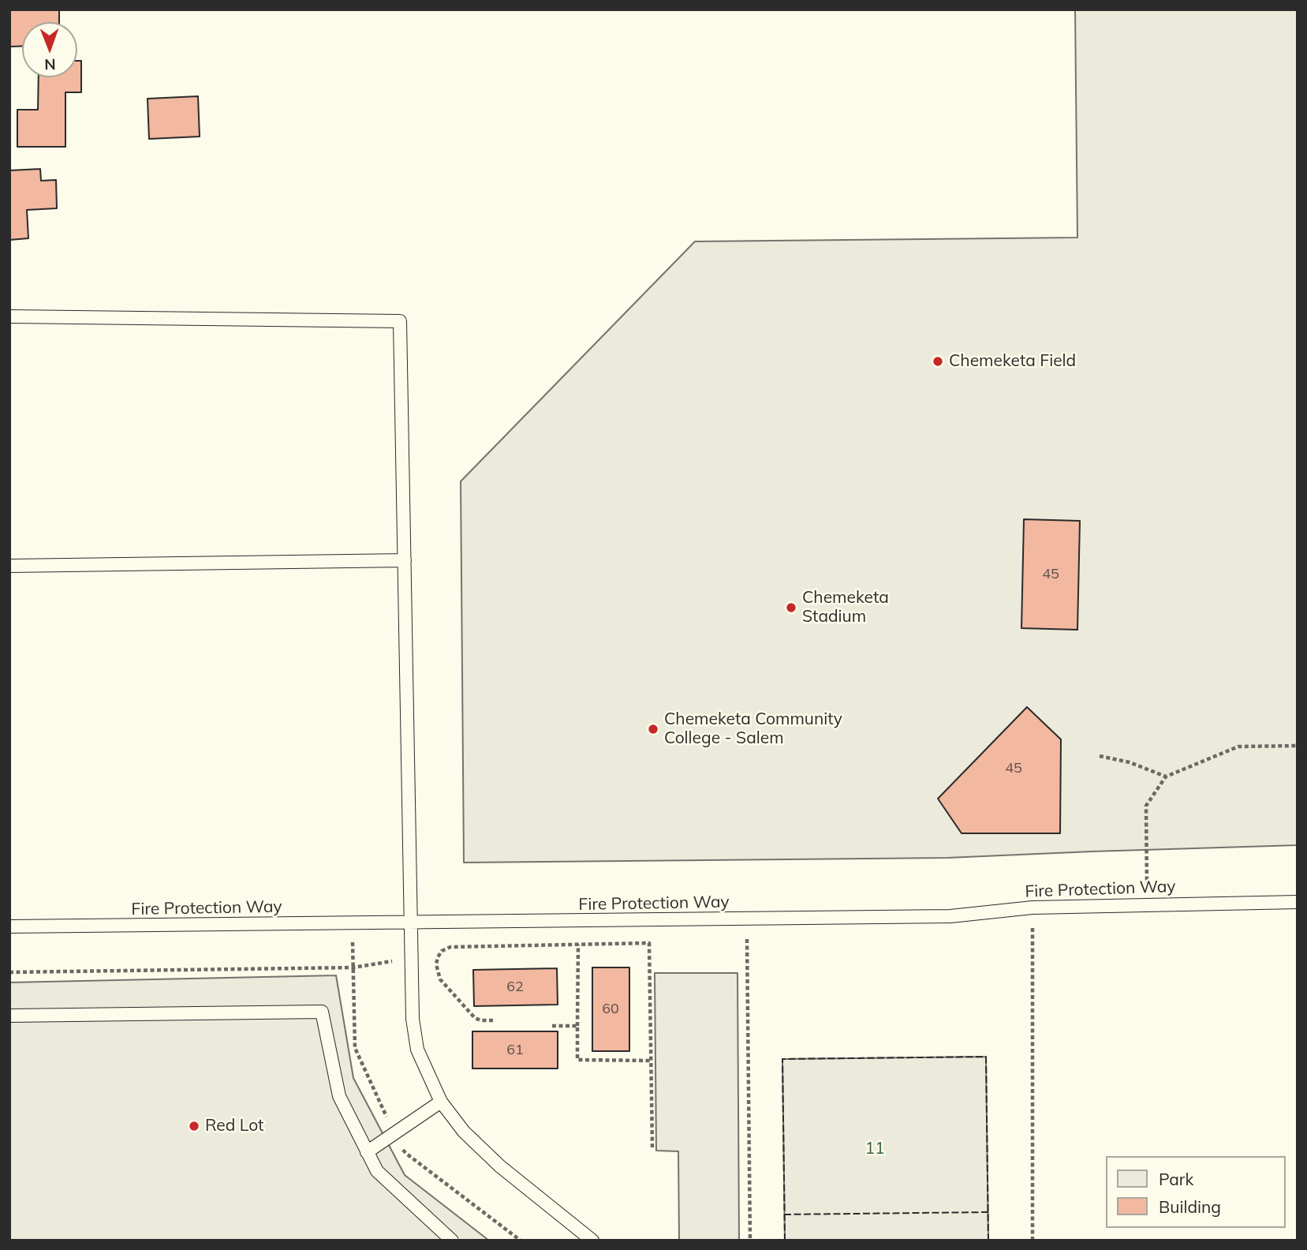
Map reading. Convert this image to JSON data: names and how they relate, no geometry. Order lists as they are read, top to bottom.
{
  "streets": {
    "lane": ["Fire Protection Way"]
  },
  "parks": ["11"],
  "places": [
    "Chemeketa Field",
    "Chemeketa Stadium",
    "Chemeketa Community College - Salem",
    "Red Lot"
  ],
  "house_numbers": [
    "45",
    "45",
    "62",
    "60",
    "61"
  ],
  "legend": ["Park", "Building"],
  "north": "bottom"
}
